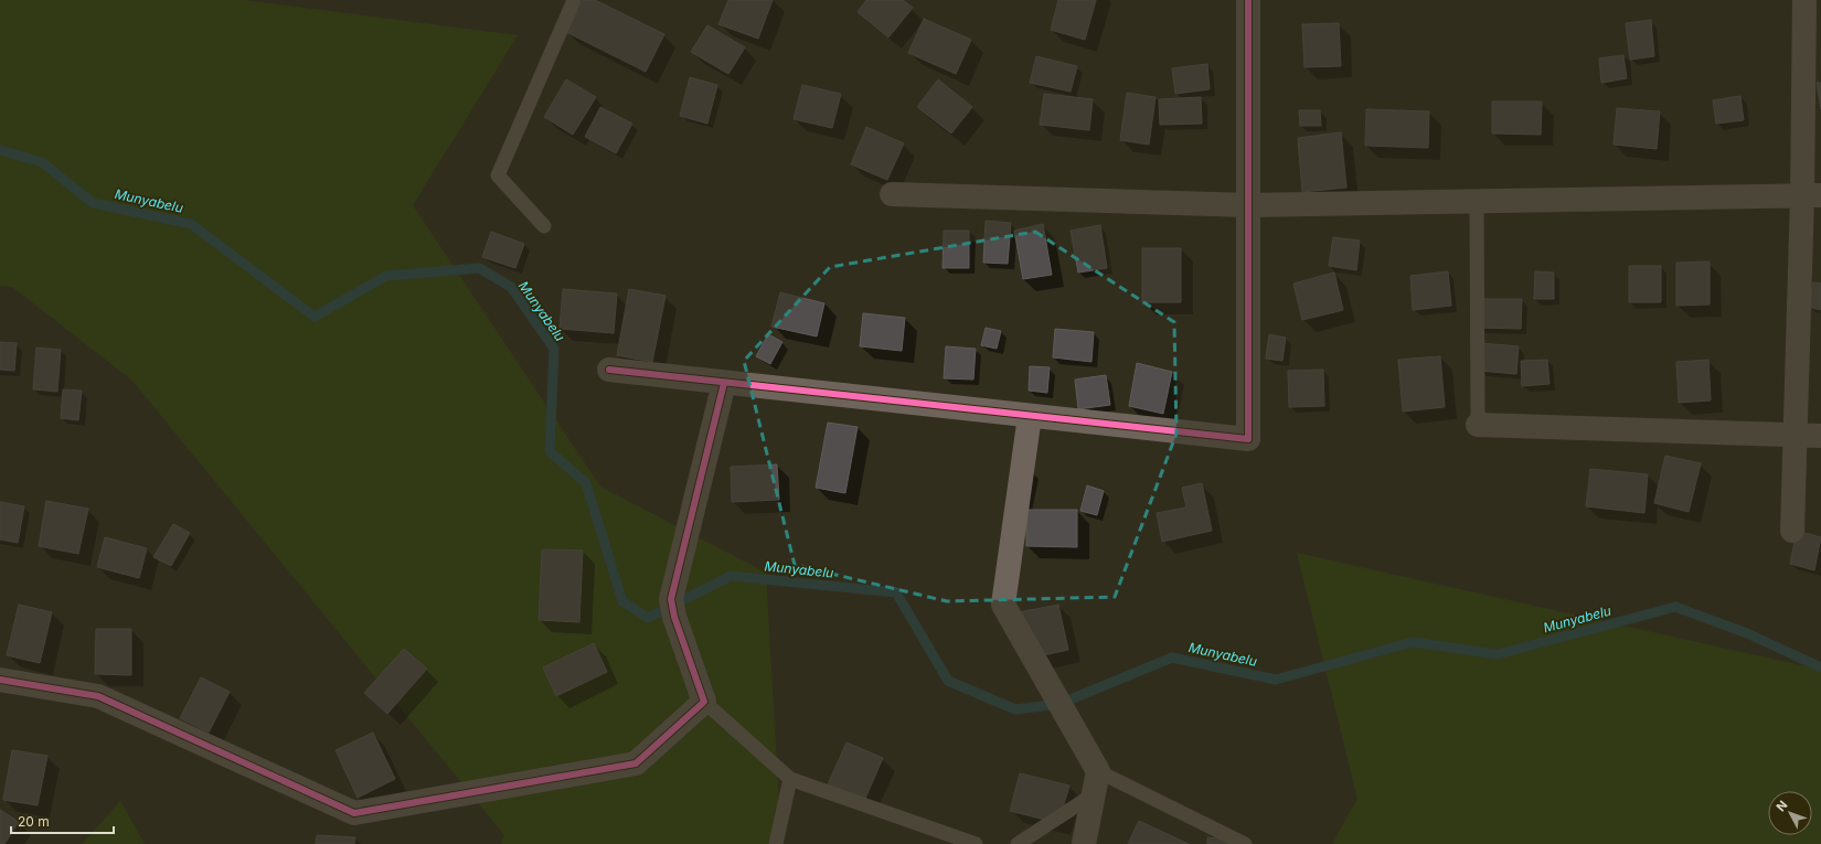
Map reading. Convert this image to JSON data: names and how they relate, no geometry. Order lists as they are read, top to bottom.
{
  "water": ["Munyabelu"],
  "scale_bar": "20 m",
  "north": "top left"
}
